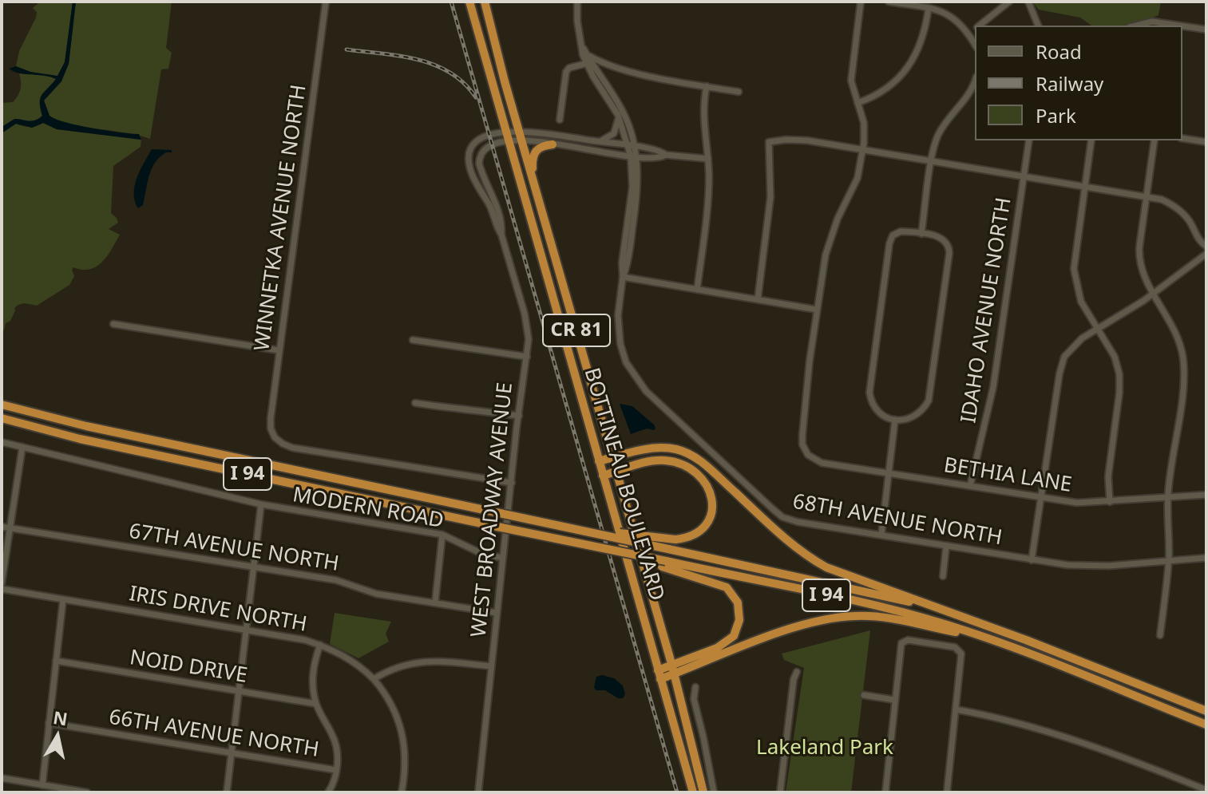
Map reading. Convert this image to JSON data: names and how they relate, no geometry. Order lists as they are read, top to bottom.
{
  "streets": {
    "highway": ["CR 81", "I 94", "BOTTINEAU BOULEVARD"],
    "street": [
      "WINNETKA AVENUE NORTH",
      "IDAHO AVENUE NORTH",
      "BETHIA LANE",
      "MODERN ROAD",
      "WEST BROADWAY AVENUE",
      "68TH AVENUE NORTH",
      "67TH AVENUE NORTH",
      "IRIS DRIVE NORTH",
      "NOID DRIVE",
      "66TH AVENUE NORTH"
    ]
  },
  "crossings": [
    ["WINNETKA AVENUE NORTH", "WEST BROADWAY AVENUE"],
    ["IDAHO AVENUE NORTH", "BETHIA LANE"],
    ["BOTTINEAU BOULEVARD", "WEST BROADWAY AVENUE"],
    ["MODERN ROAD", "WEST BROADWAY AVENUE"],
    ["WEST BROADWAY AVENUE", "67TH AVENUE NORTH"]
  ],
  "parks": ["Lakeland Park"],
  "legend": ["Road", "Railway", "Park"],
  "north": "top"
}
